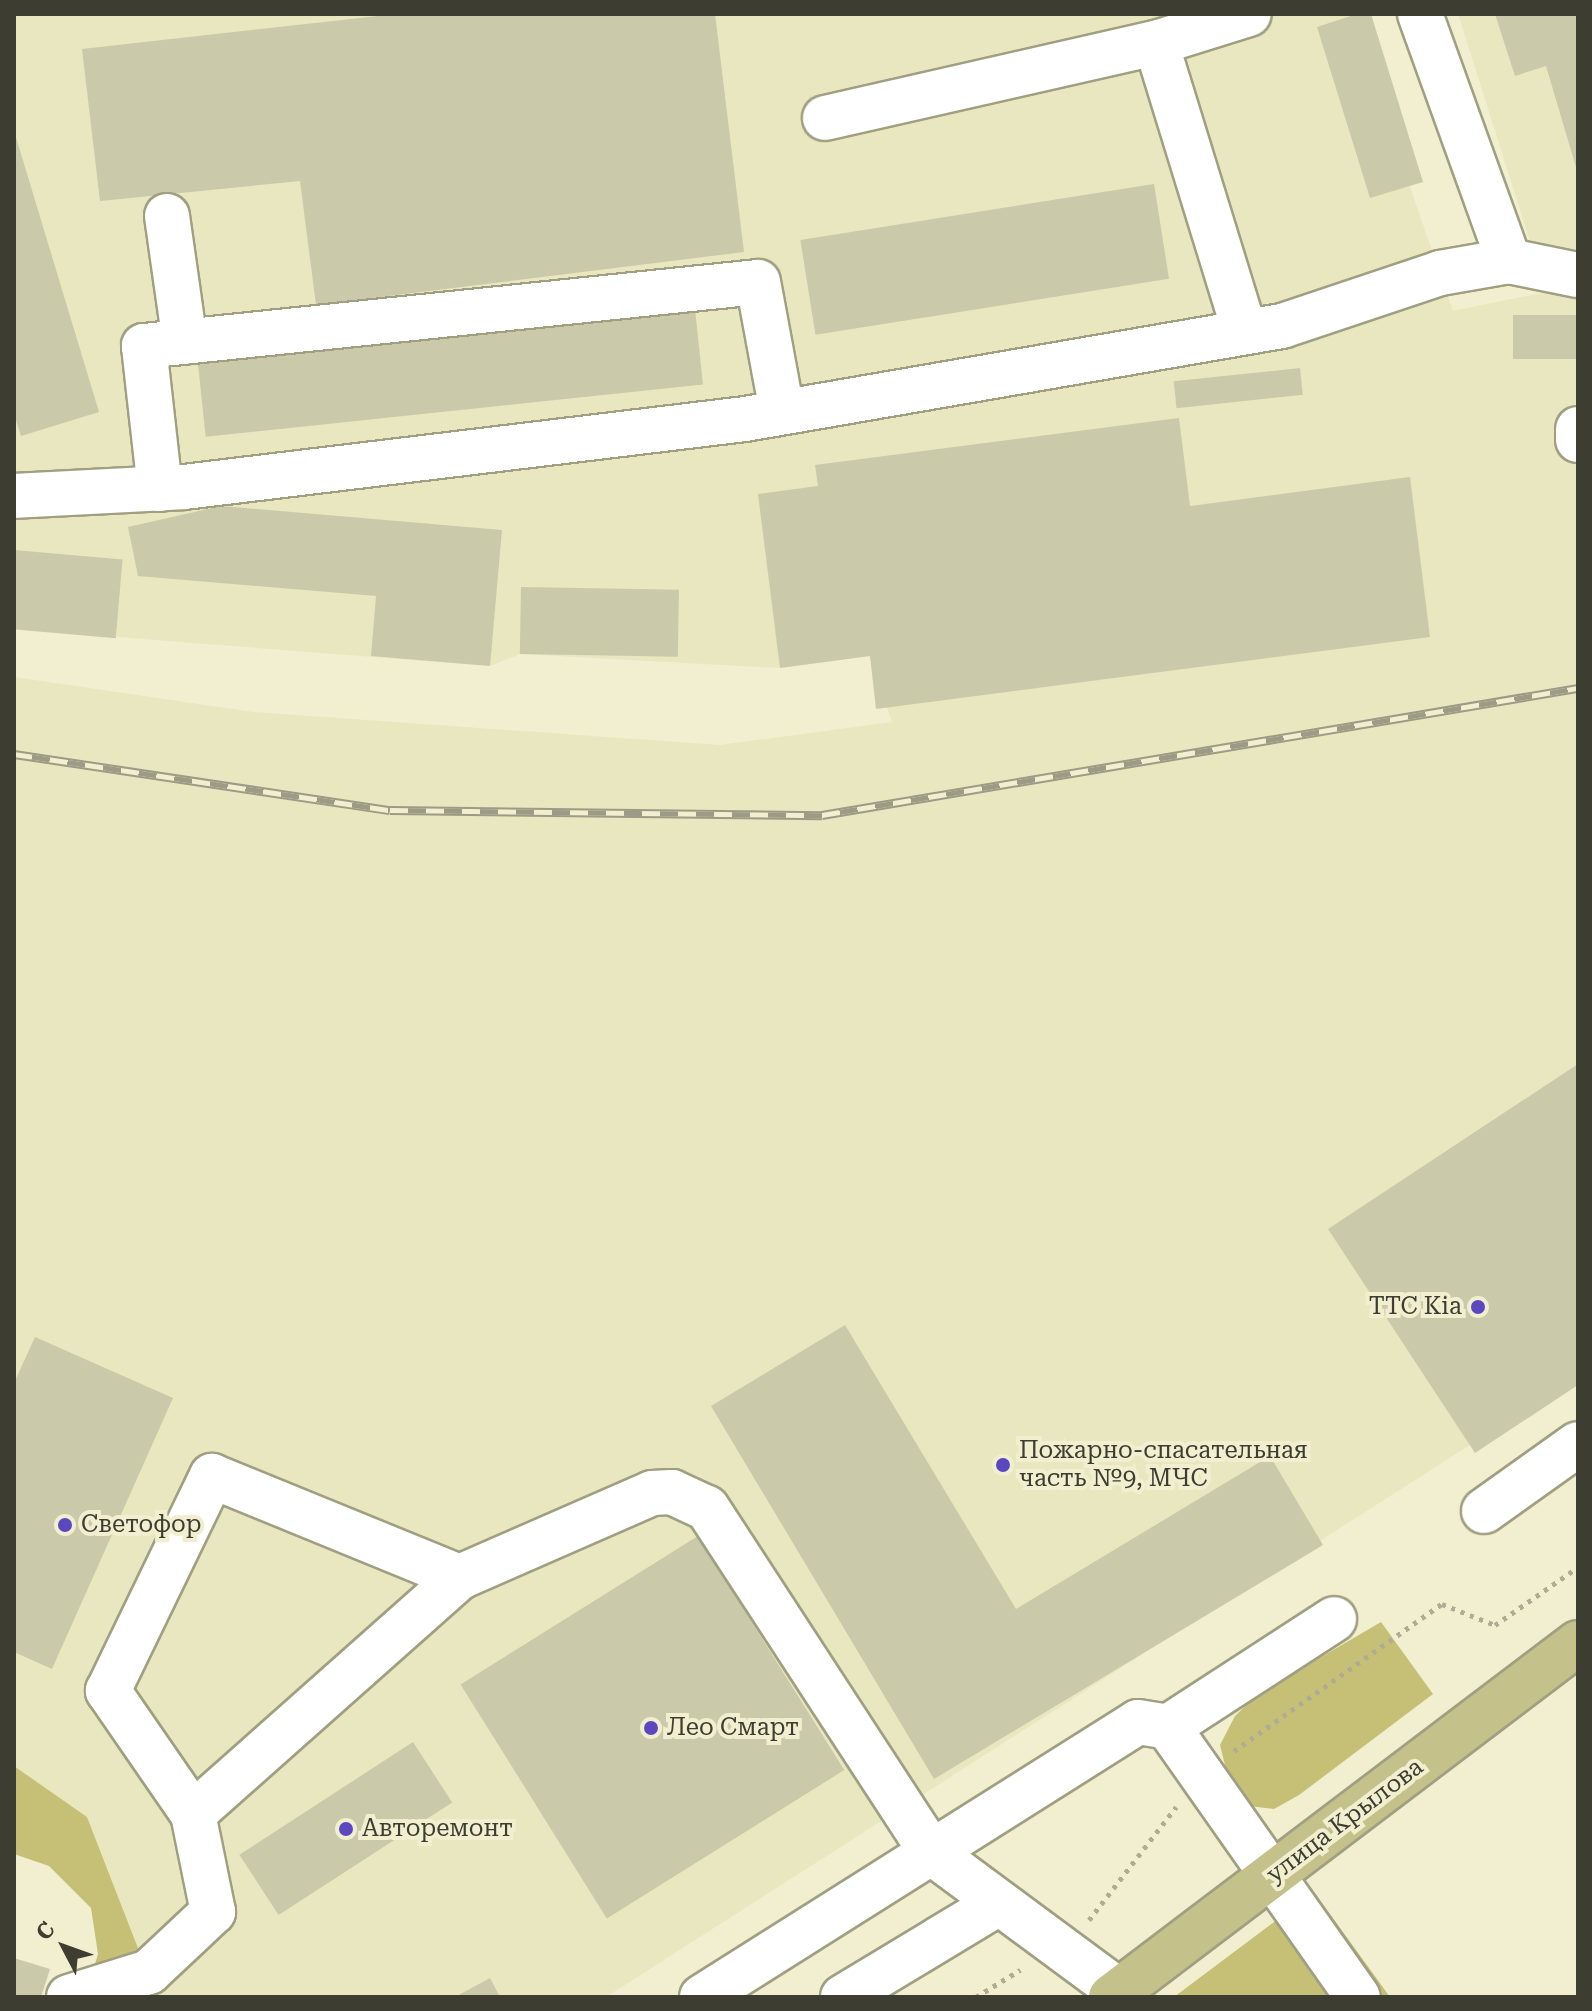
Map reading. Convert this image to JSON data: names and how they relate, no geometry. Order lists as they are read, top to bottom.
{
  "streets": {
    "main road": ["улица Крылова"]
  },
  "places": [
    "ТТС Kia",
    "Пожарно-спасательная часть №9, МЧС",
    "Светофор",
    "Лео Смарт",
    "Авторемонт"
  ],
  "north": "top left"
}
